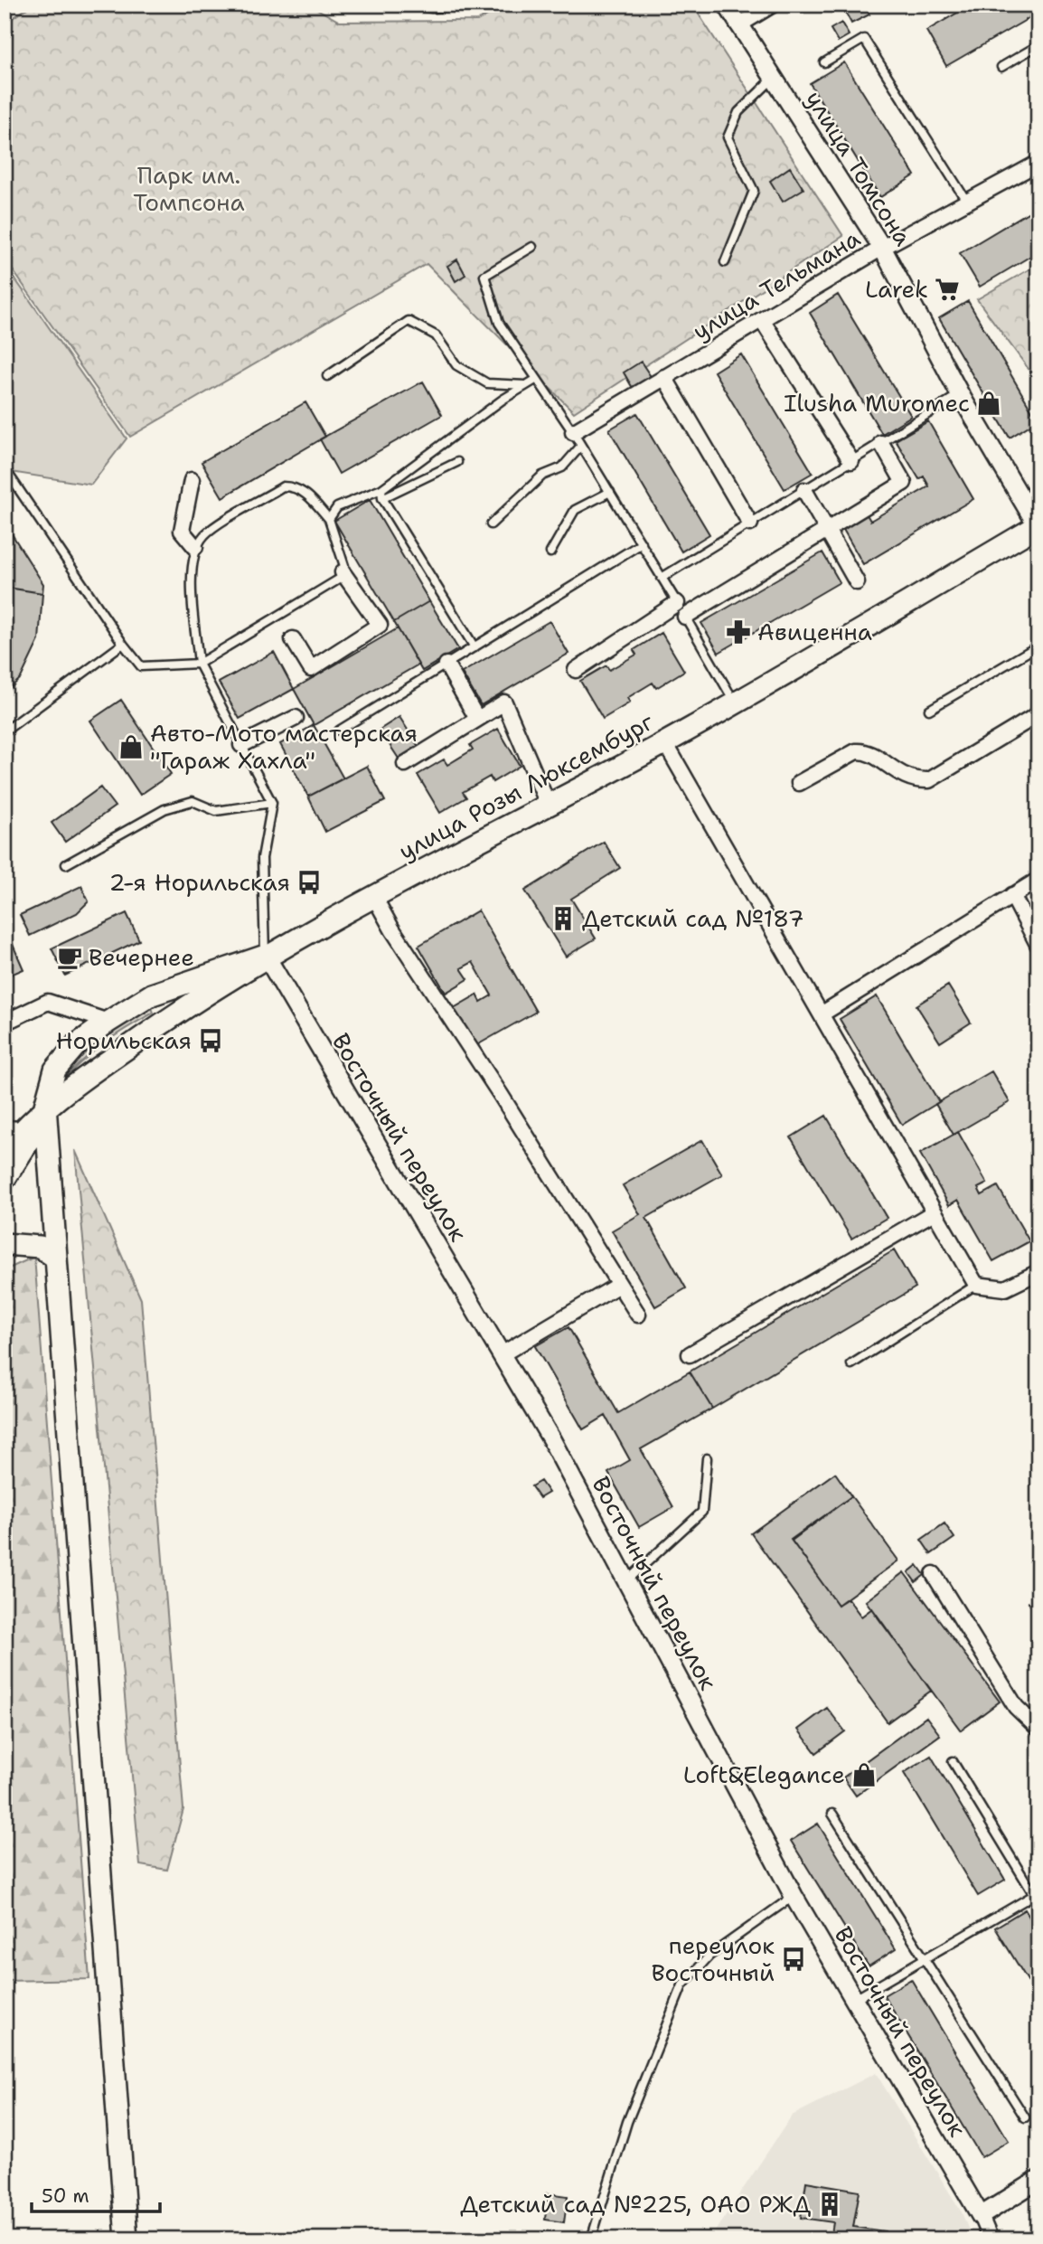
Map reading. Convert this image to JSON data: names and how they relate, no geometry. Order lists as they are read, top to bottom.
{
  "streets": {
    "main road": ["улица Розы Люксембург"],
    "street": ["улица Томсона", "улица Тельмана", "Восточный переулок"]
  },
  "crossings": [
    ["улица Томсона", "улица Тельмана"],
    ["улица Томсона", "улица Розы Люксембург"],
    ["улица Розы Люксембург", "Восточный переулок"]
  ],
  "parks": ["Парк им. Томпсона"],
  "places": {
    "supermarket": ["Larek"],
    "shop": ["Ilusha Muromec", "Авто-Мото мастерская \"Гараж Хахла\"", "Loft&Elegance"],
    "pharmacy": ["Авиценна"],
    "bus stop": ["2-я Норильская", "Норильская", "переулок Восточный"],
    "building": ["Детский сад №187", "Детский сад №225, ОАО РЖД"],
    "cafe": ["Вечернее"]
  },
  "scale_bar": "50 m"
}
